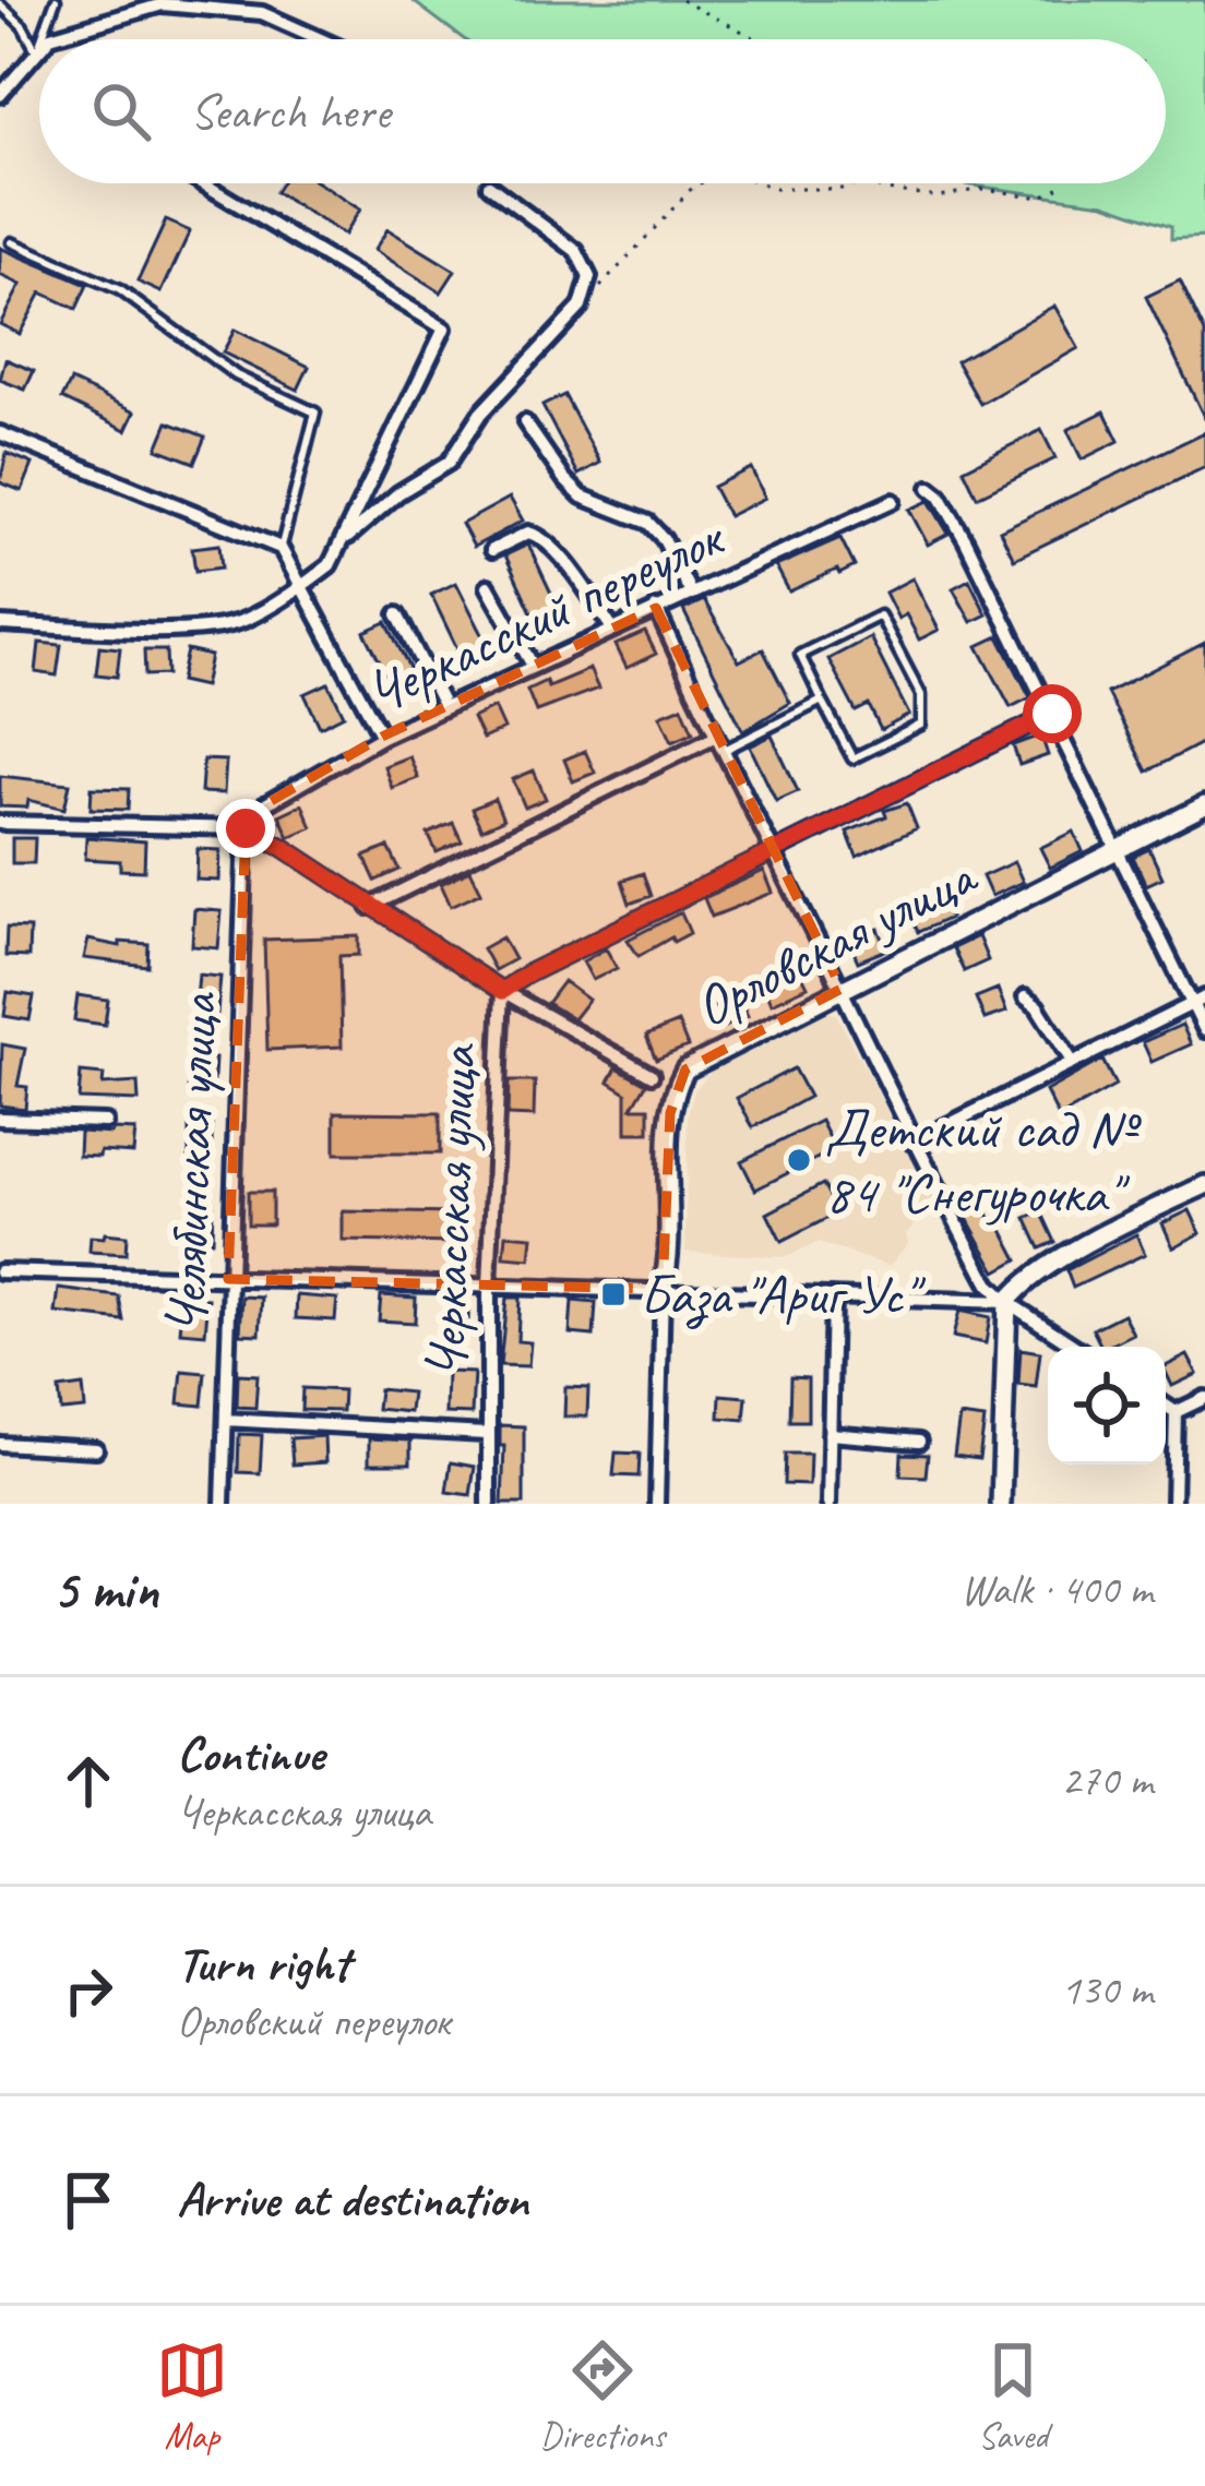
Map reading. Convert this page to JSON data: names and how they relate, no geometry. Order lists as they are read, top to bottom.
{
  "streets": {
    "street": [
      "Черкасский переулок",
      "Орловская улица",
      "Челябинская улица",
      "Черкасская улица"
    ]
  },
  "crossings": [
    ["Черкасский переулок", "Челябинская улица"]
  ],
  "places": {
    "other": ["Детский сад № 84 \"Снегурочка\""],
    "transit": ["База \"Ариг Ус\""]
  },
  "page": {
    "search": "Search here",
    "heading": ["5 min", "Walk · 400 m"],
    "list": [
      ["Continue", "Черкасская улица", "270 m"],
      ["Turn right", "Орловский переулок", "130 m"],
      "Arrive at destination"
    ],
    "nav": ["Map", "Directions", "Saved"]
  }
}
